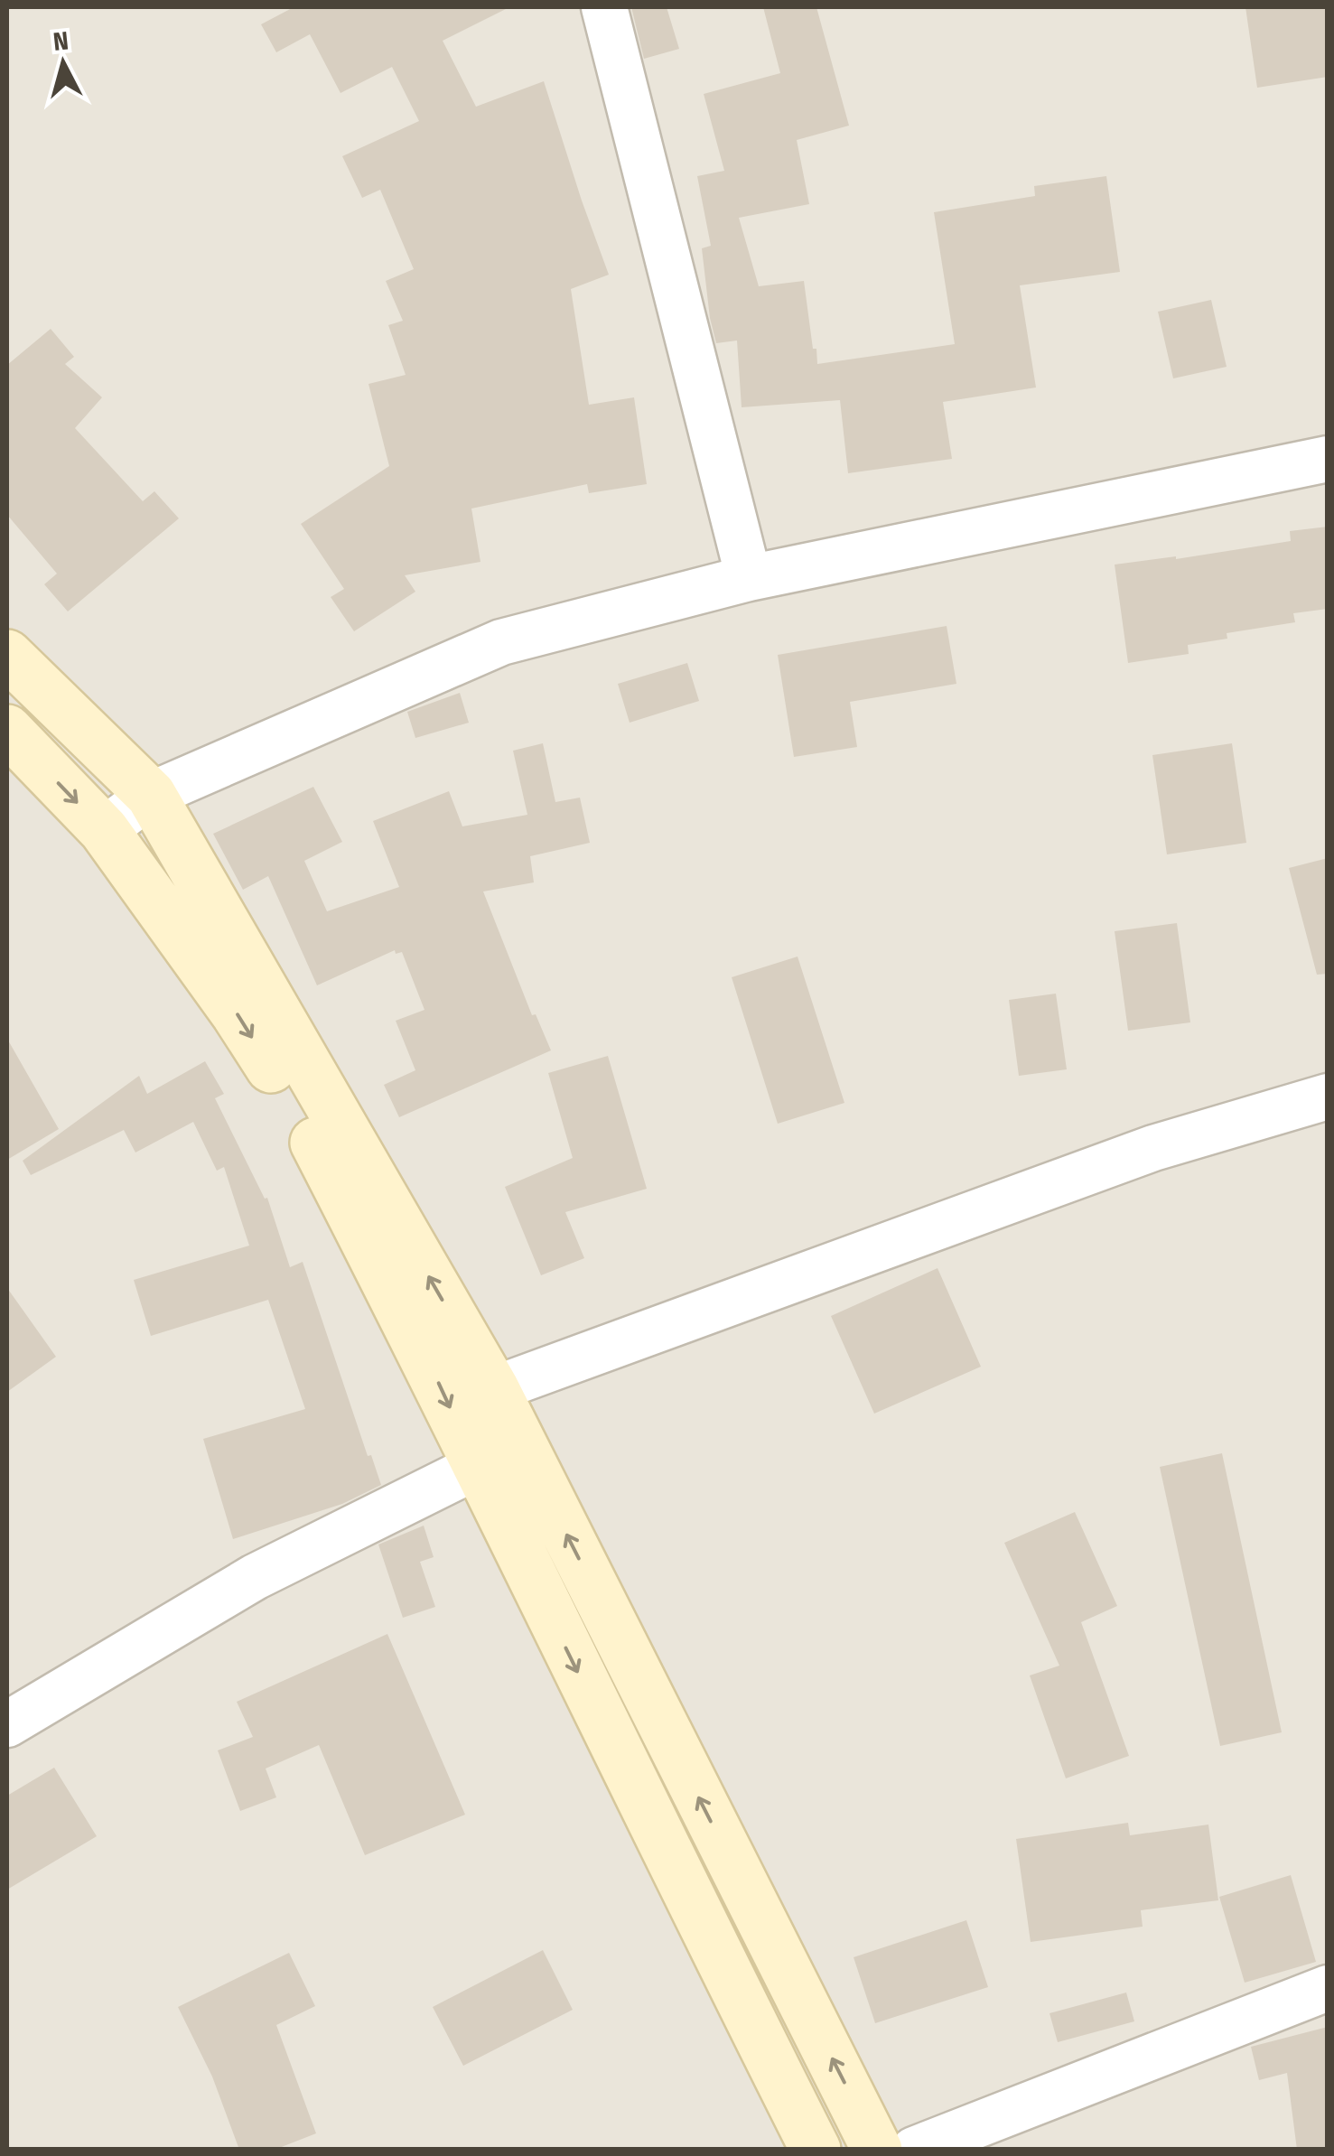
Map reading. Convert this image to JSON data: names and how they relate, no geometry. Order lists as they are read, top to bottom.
{
  "north": "top"
}
